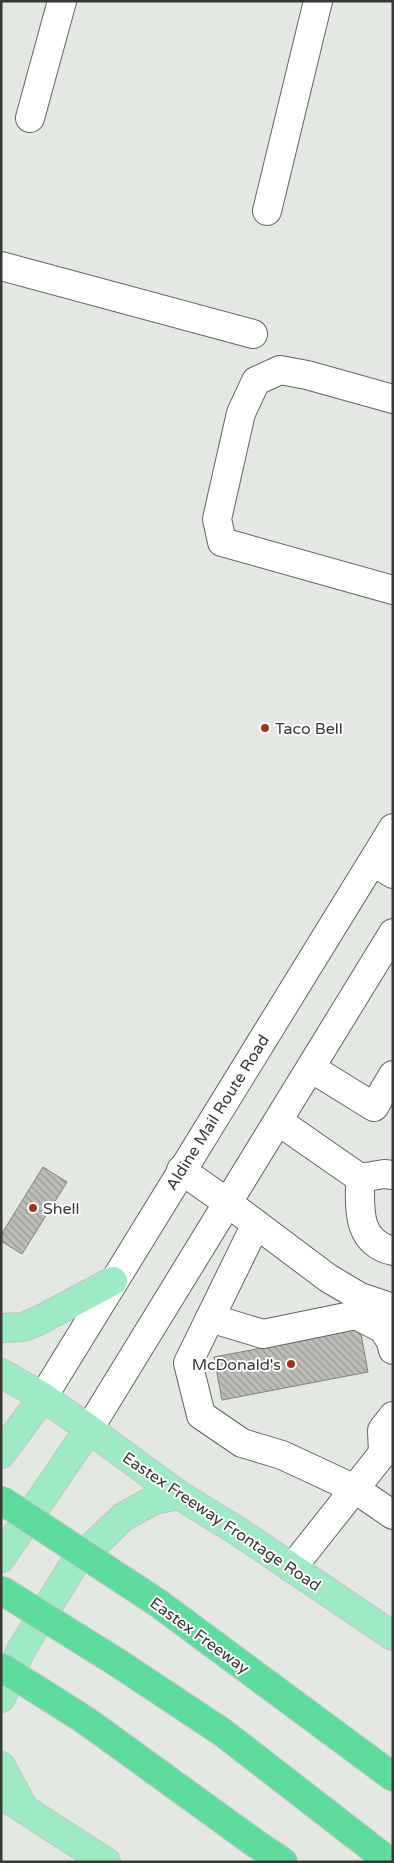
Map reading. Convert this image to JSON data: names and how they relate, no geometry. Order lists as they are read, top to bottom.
{
  "streets": {
    "highway": ["Eastex Freeway"],
    "main road": ["Eastex Freeway Frontage Road"],
    "street": ["Aldine Mail Route Road"]
  },
  "crossings": [
    ["Aldine Mail Route Road", "Eastex Freeway Frontage Road"]
  ],
  "places": ["Taco Bell", "Shell", "McDonald's"]
}
